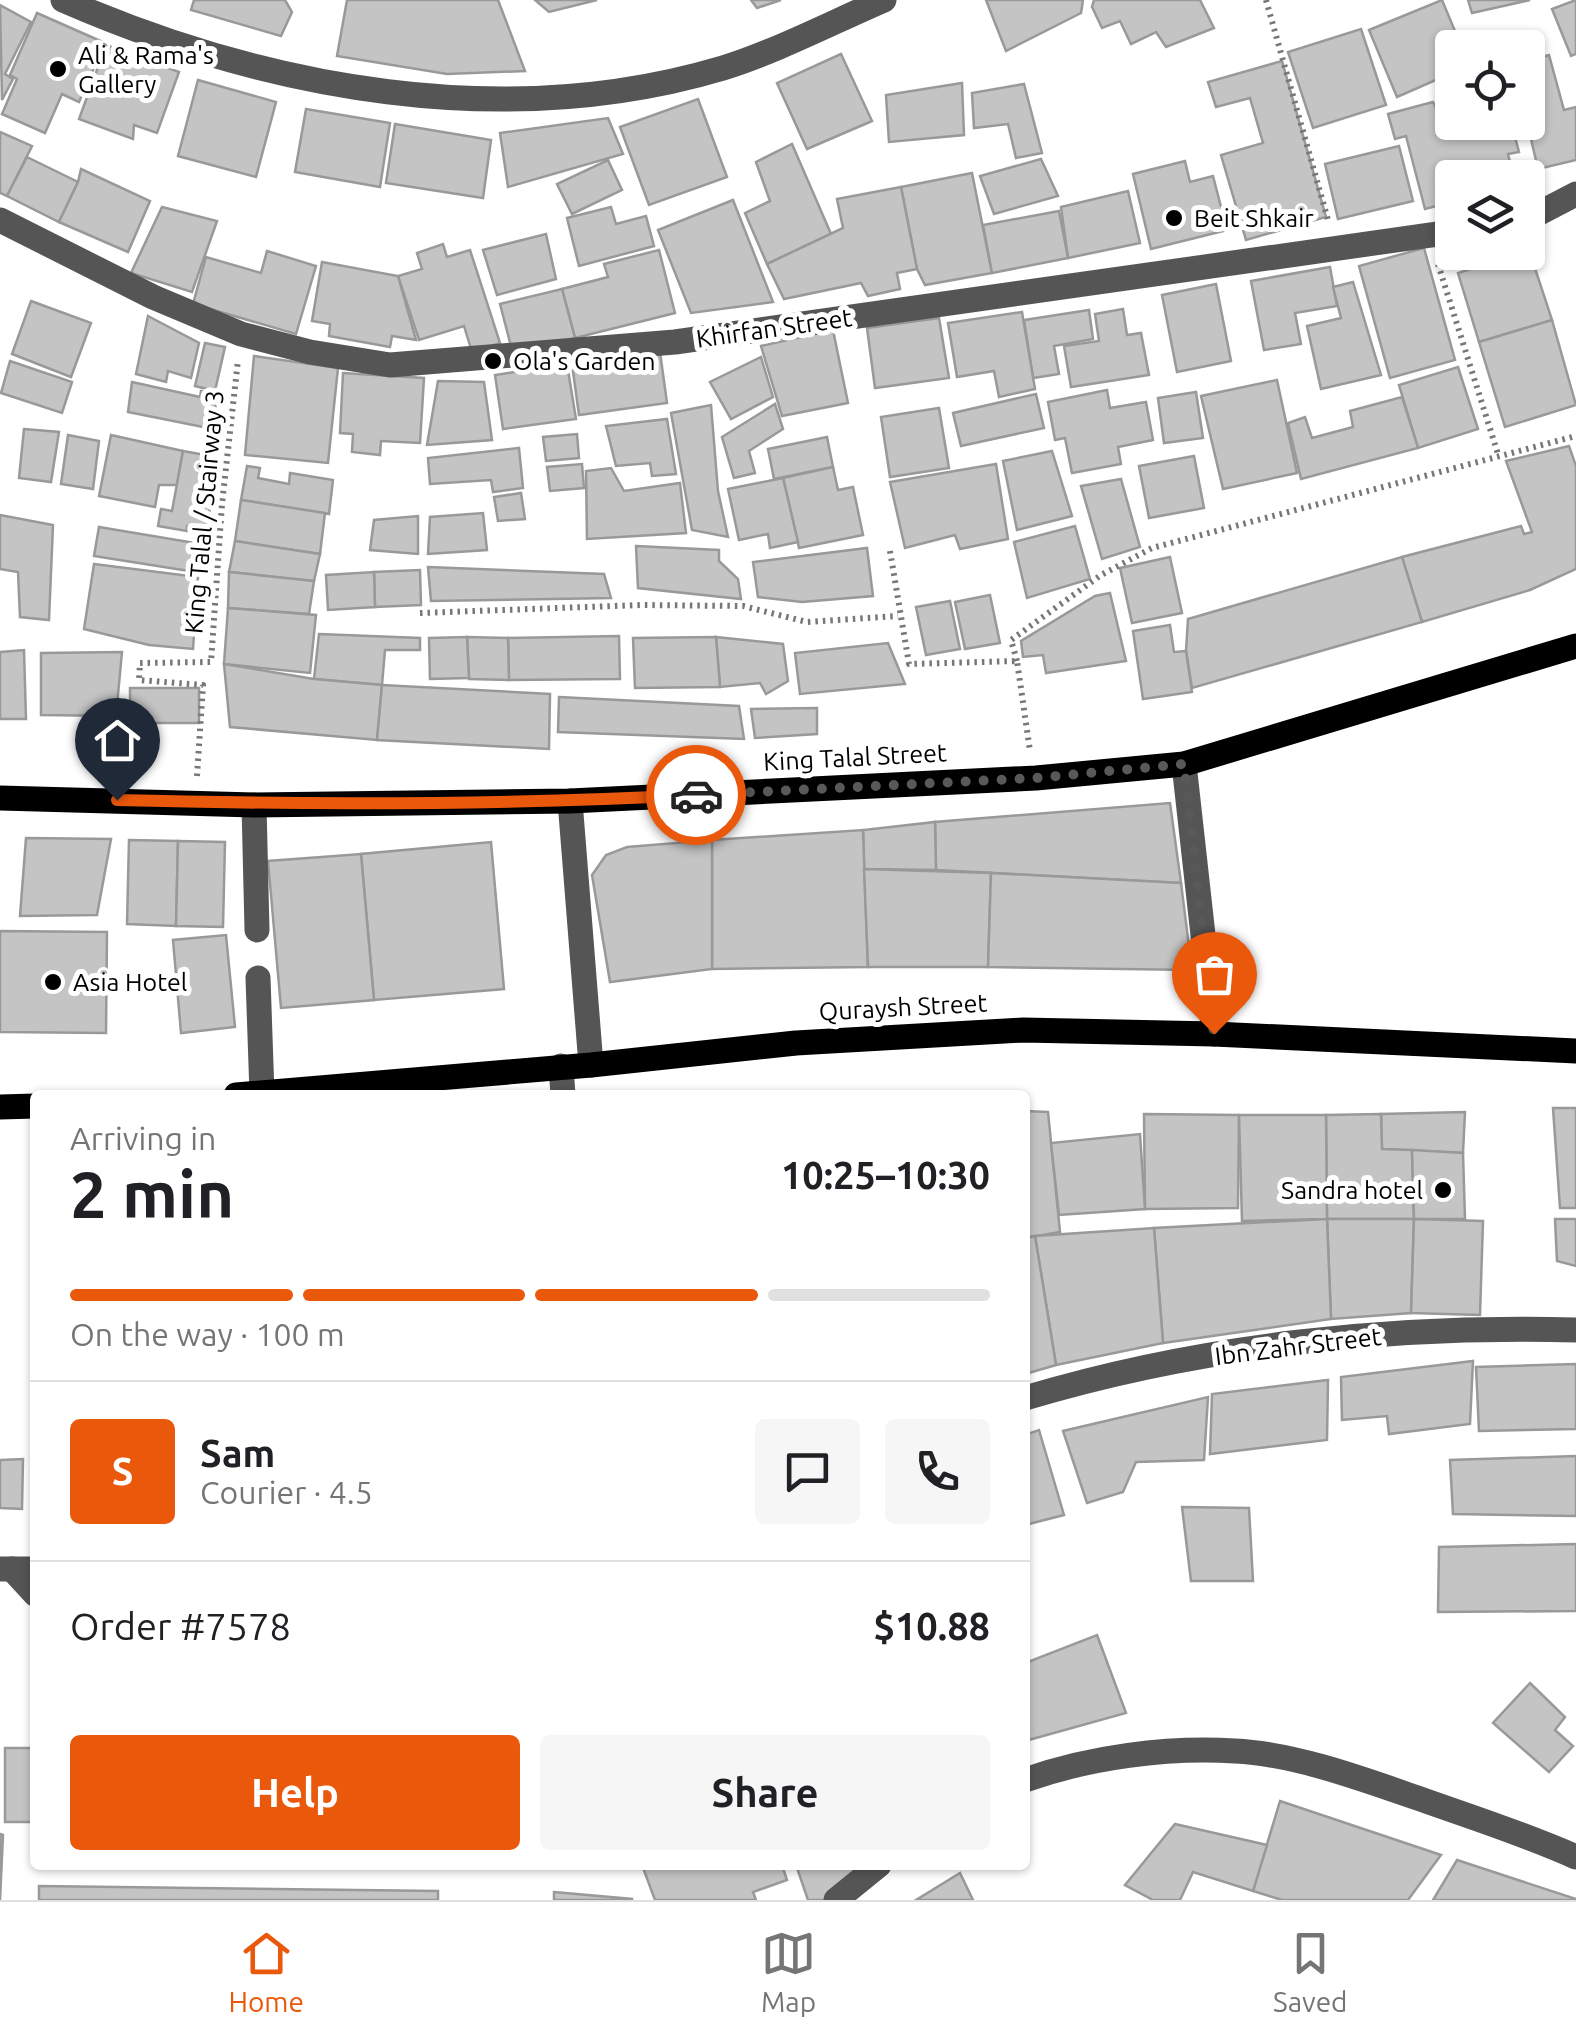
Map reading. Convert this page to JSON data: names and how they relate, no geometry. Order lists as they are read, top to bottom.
{
  "streets": {
    "main road": ["King Talal Street", "Quraysh Street"],
    "street": ["Khirfan Street", "Ibn Zahr Street"],
    "path": ["King Talal / Stairway 3"]
  },
  "crossings": [
    ["Khirfan Street", "King Talal / Stairway 3"],
    ["King Talal / Stairway 3", "King Talal Street"]
  ],
  "places": [
    "Ali & Rama's Gallery",
    "Beit Shkair",
    "Ola's Garden",
    "Asia Hotel",
    "Sandra hotel"
  ],
  "page": {
    "heading": ["2 min", "Arriving in", "10:25–10:30"],
    "panel": [
      "Sam",
      "Courier · 4.5",
      "Order #7578",
      "$10.88"
    ],
    "bar": "On the way · 100 m",
    "round": "S",
    "buttons": ["Help", "Share"],
    "tabs": ["Home", "Map", "Saved"]
  }
}
